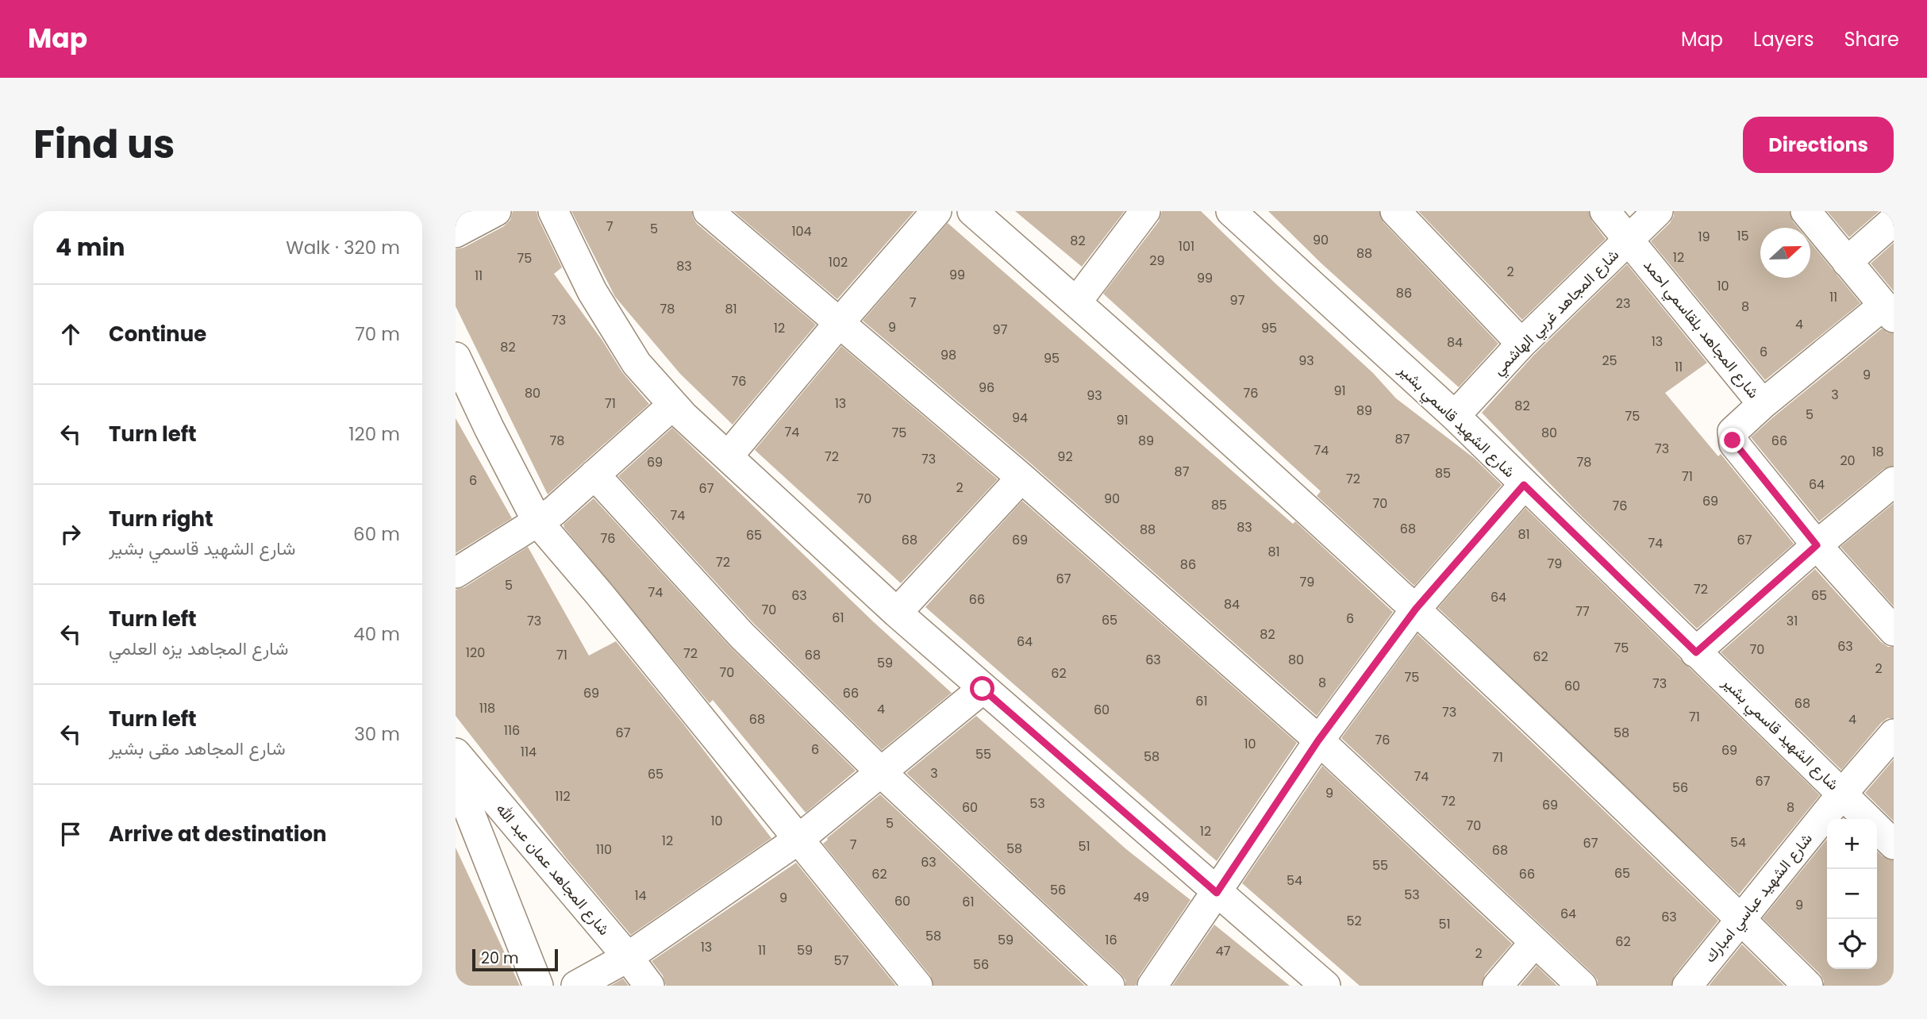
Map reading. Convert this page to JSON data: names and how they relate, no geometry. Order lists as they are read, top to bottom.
{
  "streets": {
    "street": [
      "شارع المجاهد غربي الهاشمي",
      "شارع المجاهد بلقاسمي احمد",
      "شارع الشهيد قاسمي بشير",
      "شارع المجاهد عمان عبد الله",
      "شارع الشهيد عباسي امبارك"
    ]
  },
  "crossings": [
    ["شارع المجاهد غربي الهاشمي", "شارع المجاهد بلقاسمي احمد"],
    ["شارع المجاهد غربي الهاشمي", "شارع الشهيد قاسمي بشير"],
    ["شارع الشهيد قاسمي بشير", "شارع الشهيد عباسي امبارك"]
  ],
  "house_numbers": [
    "7",
    "5",
    "104",
    "15",
    "19",
    "90",
    "82",
    "101",
    "88",
    "12",
    "75",
    "29",
    "102",
    "83",
    "2",
    "99",
    "11",
    "99",
    "10",
    "86",
    "11",
    "97",
    "7",
    "23",
    "8",
    "78",
    "81",
    "73",
    "4",
    "9",
    "12",
    "95",
    "97",
    "13",
    "84",
    "82",
    "6",
    "98",
    "95",
    "93",
    "25",
    "11",
    "9",
    "76",
    "96",
    "91",
    "80",
    "76",
    "3",
    "93",
    "71",
    "13",
    "82",
    "89",
    "5",
    "75",
    "94",
    "91",
    "74",
    "75",
    "80",
    "87",
    "78",
    "89",
    "66",
    "73",
    "74",
    "18",
    "72",
    "92",
    "73",
    "20",
    "69",
    "78",
    "87",
    "85",
    "71",
    "72",
    "6",
    "64",
    "2",
    "67",
    "70",
    "90",
    "69",
    "70",
    "85",
    "76",
    "74",
    "83",
    "68",
    "88",
    "81",
    "65",
    "76",
    "68",
    "69",
    "67",
    "74",
    "81",
    "72",
    "79",
    "86",
    "67",
    "79",
    "5",
    "72",
    "74",
    "63",
    "65",
    "64",
    "66",
    "84",
    "70",
    "77",
    "61",
    "6",
    "65",
    "73",
    "31",
    "82",
    "64",
    "63",
    "75",
    "70",
    "120",
    "72",
    "71",
    "68",
    "62",
    "63",
    "80",
    "59",
    "2",
    "70",
    "62",
    "75",
    "8",
    "73",
    "60",
    "69",
    "66",
    "61",
    "68",
    "118",
    "4",
    "60",
    "73",
    "71",
    "68",
    "4",
    "116",
    "67",
    "58",
    "76",
    "10",
    "6",
    "69",
    "114",
    "55",
    "58",
    "71",
    "3",
    "65",
    "74",
    "67",
    "56",
    "9",
    "112",
    "72",
    "53",
    "69",
    "60",
    "8",
    "10",
    "5",
    "70",
    "12",
    "12",
    "54",
    "67",
    "7",
    "51",
    "58",
    "110",
    "68",
    "63",
    "55",
    "65",
    "62",
    "66",
    "54",
    "56",
    "53",
    "14",
    "49",
    "9",
    "60",
    "61",
    "9",
    "64",
    "63",
    "52",
    "51",
    "58",
    "59",
    "16",
    "62",
    "13",
    "11",
    "59",
    "47",
    "2",
    "57",
    "56"
  ],
  "scale_bar": "20 m",
  "north": "right",
  "page": {
    "header": "Map",
    "nav": ["Map", "Layers", "Share"],
    "title": "Find us",
    "buttons": "Directions",
    "heading": ["4 min", "Walk · 320 m"],
    "list": [
      ["Continue", "70 m"],
      ["Turn left", "120 m"],
      ["Turn right", "شارع الشهيد قاسمي بشير", "60 m"],
      ["Turn left", "شارع المجاهد يزه العلمي", "40 m"],
      ["Turn left", "شارع المجاهد مقى بشير", "30 m"],
      "Arrive at destination"
    ],
    "map_buttons": ["+", "−"],
    "scale": "20 m"
  }
}
